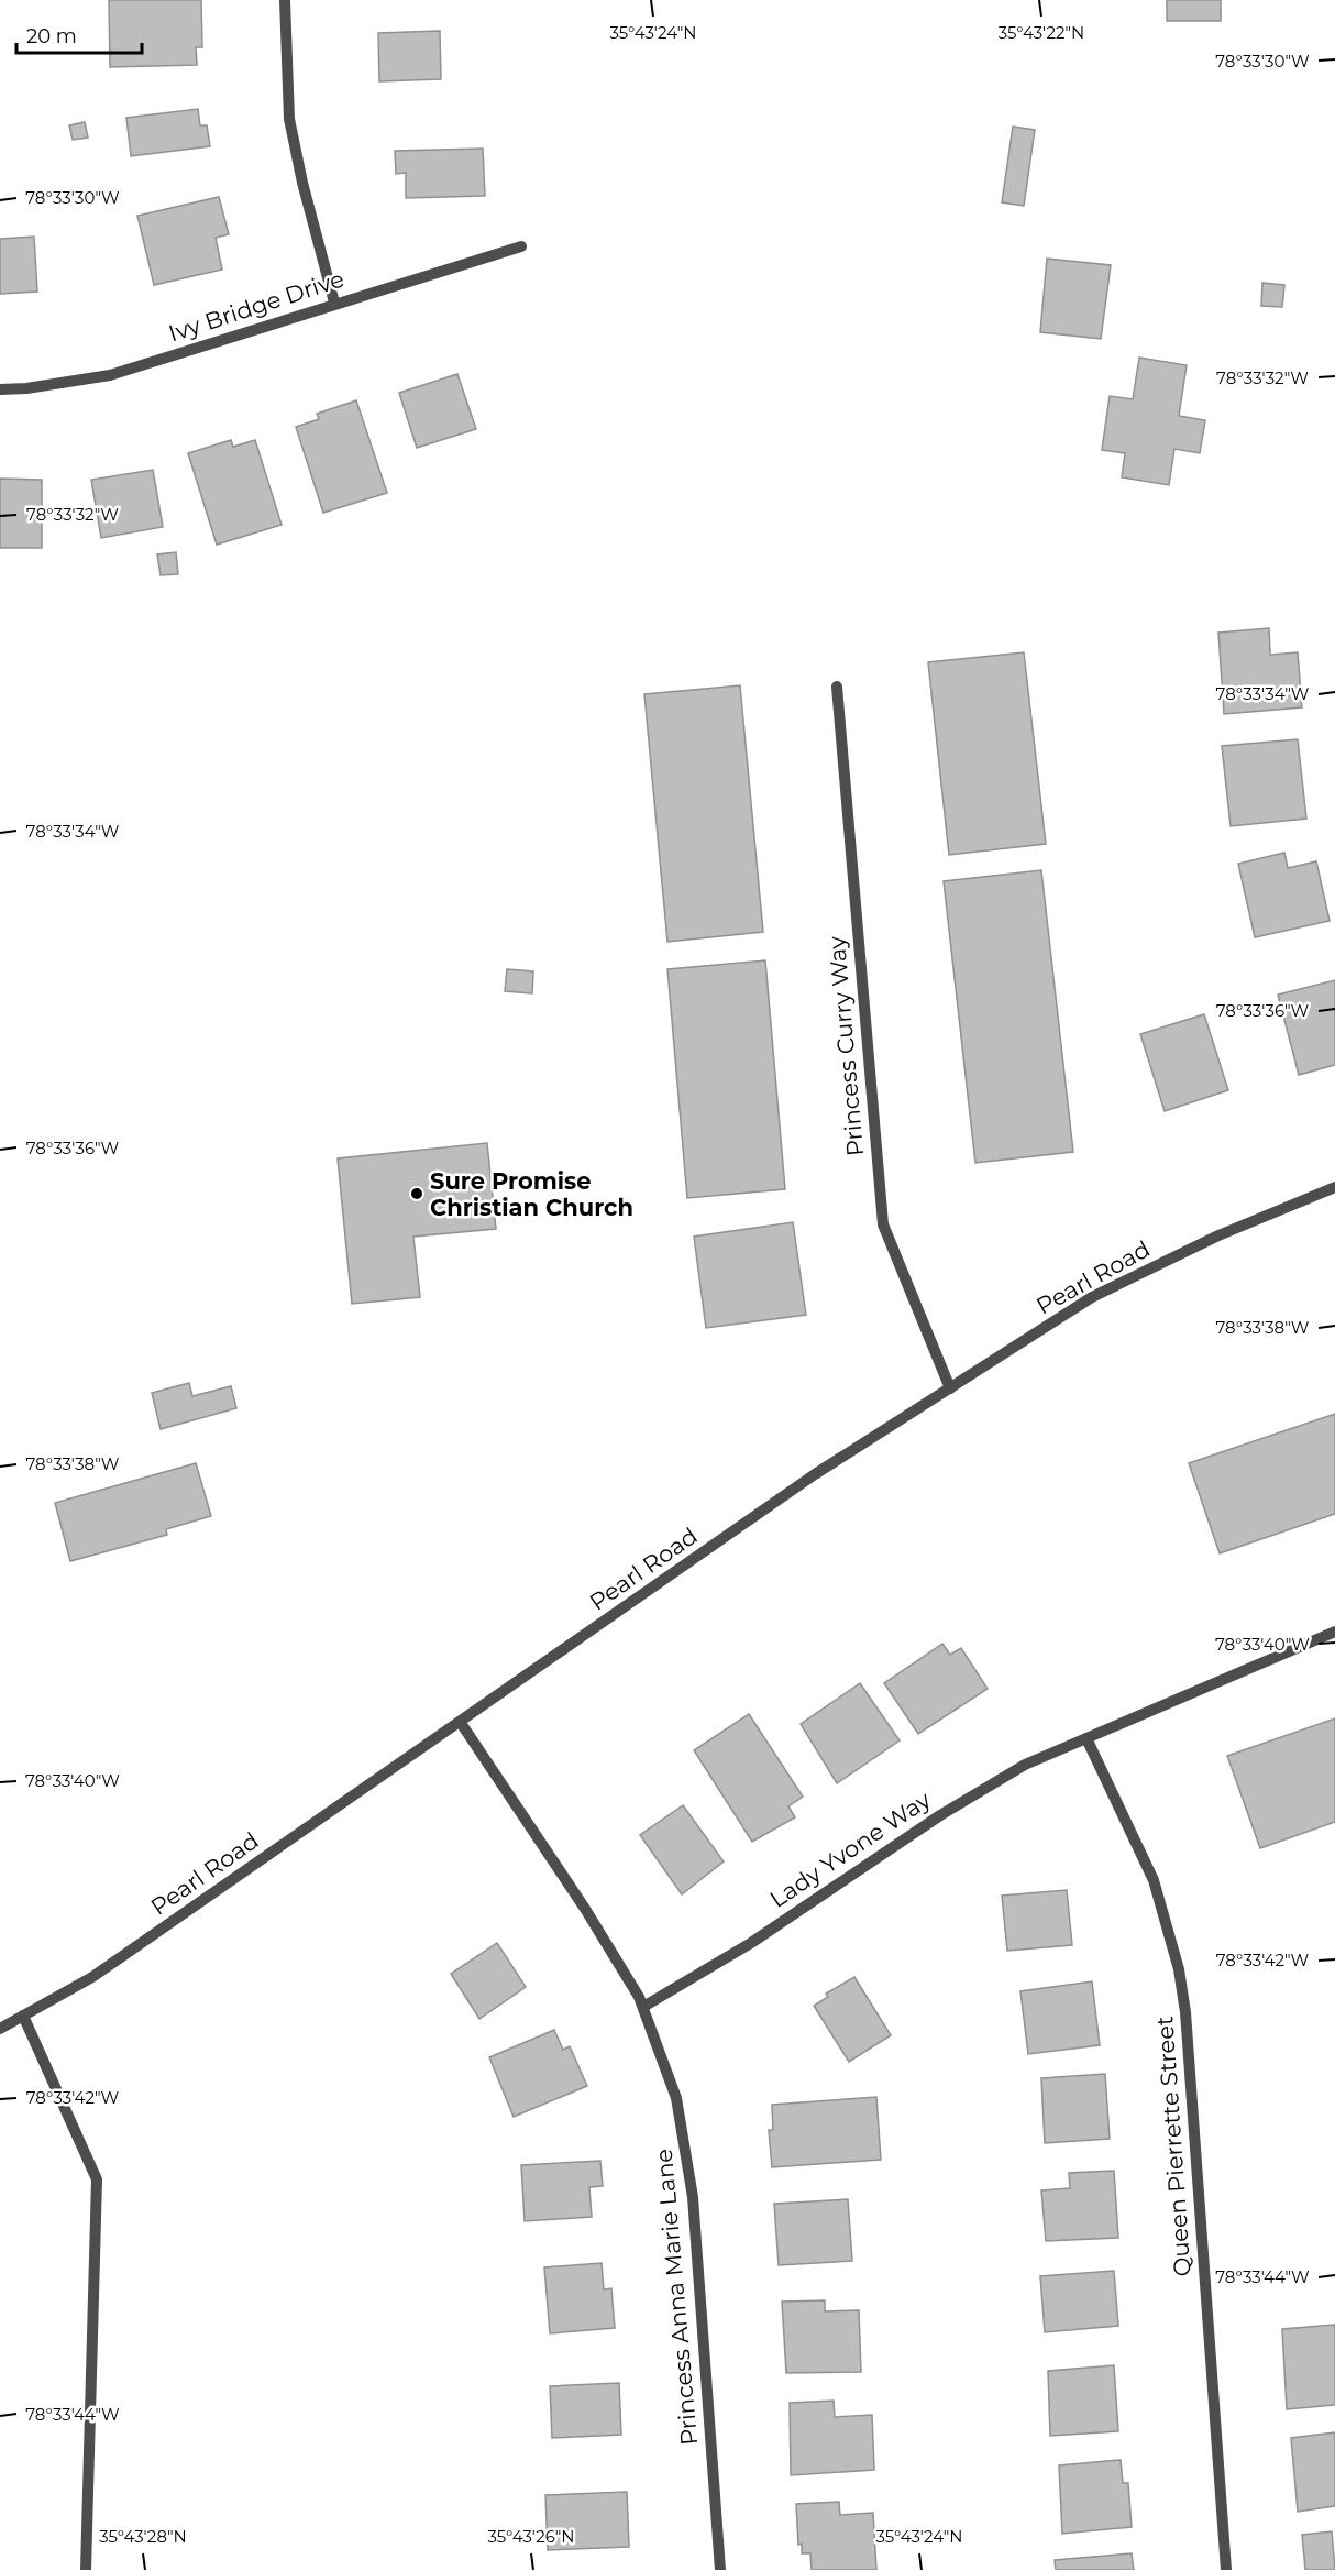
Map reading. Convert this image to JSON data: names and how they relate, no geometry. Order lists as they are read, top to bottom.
{
  "streets": {
    "street": [
      "Ivy Bridge Drive",
      "Princess Curry Way",
      "Pearl Road",
      "Lady Yvone Way",
      "Queen Pierrette Street",
      "Princess Anna Marie Lane"
    ]
  },
  "crossings": [
    ["Princess Curry Way", "Pearl Road"],
    ["Pearl Road", "Princess Anna Marie Lane"],
    ["Lady Yvone Way", "Queen Pierrette Street"],
    ["Lady Yvone Way", "Princess Anna Marie Lane"]
  ],
  "places": ["Sure Promise Christian Church"],
  "scale_bar": "20 m",
  "coordinates": [
    "35°43'24\"N",
    "35°43'22\"N",
    "78°33'30\"W",
    "78°33'32\"W",
    "78°33'34\"W",
    "78°33'36\"W",
    "78°33'38\"W",
    "78°33'40\"W",
    "78°33'42\"W",
    "78°33'44\"W",
    "35°43'28\"N",
    "35°43'26\"N"
  ]
}
